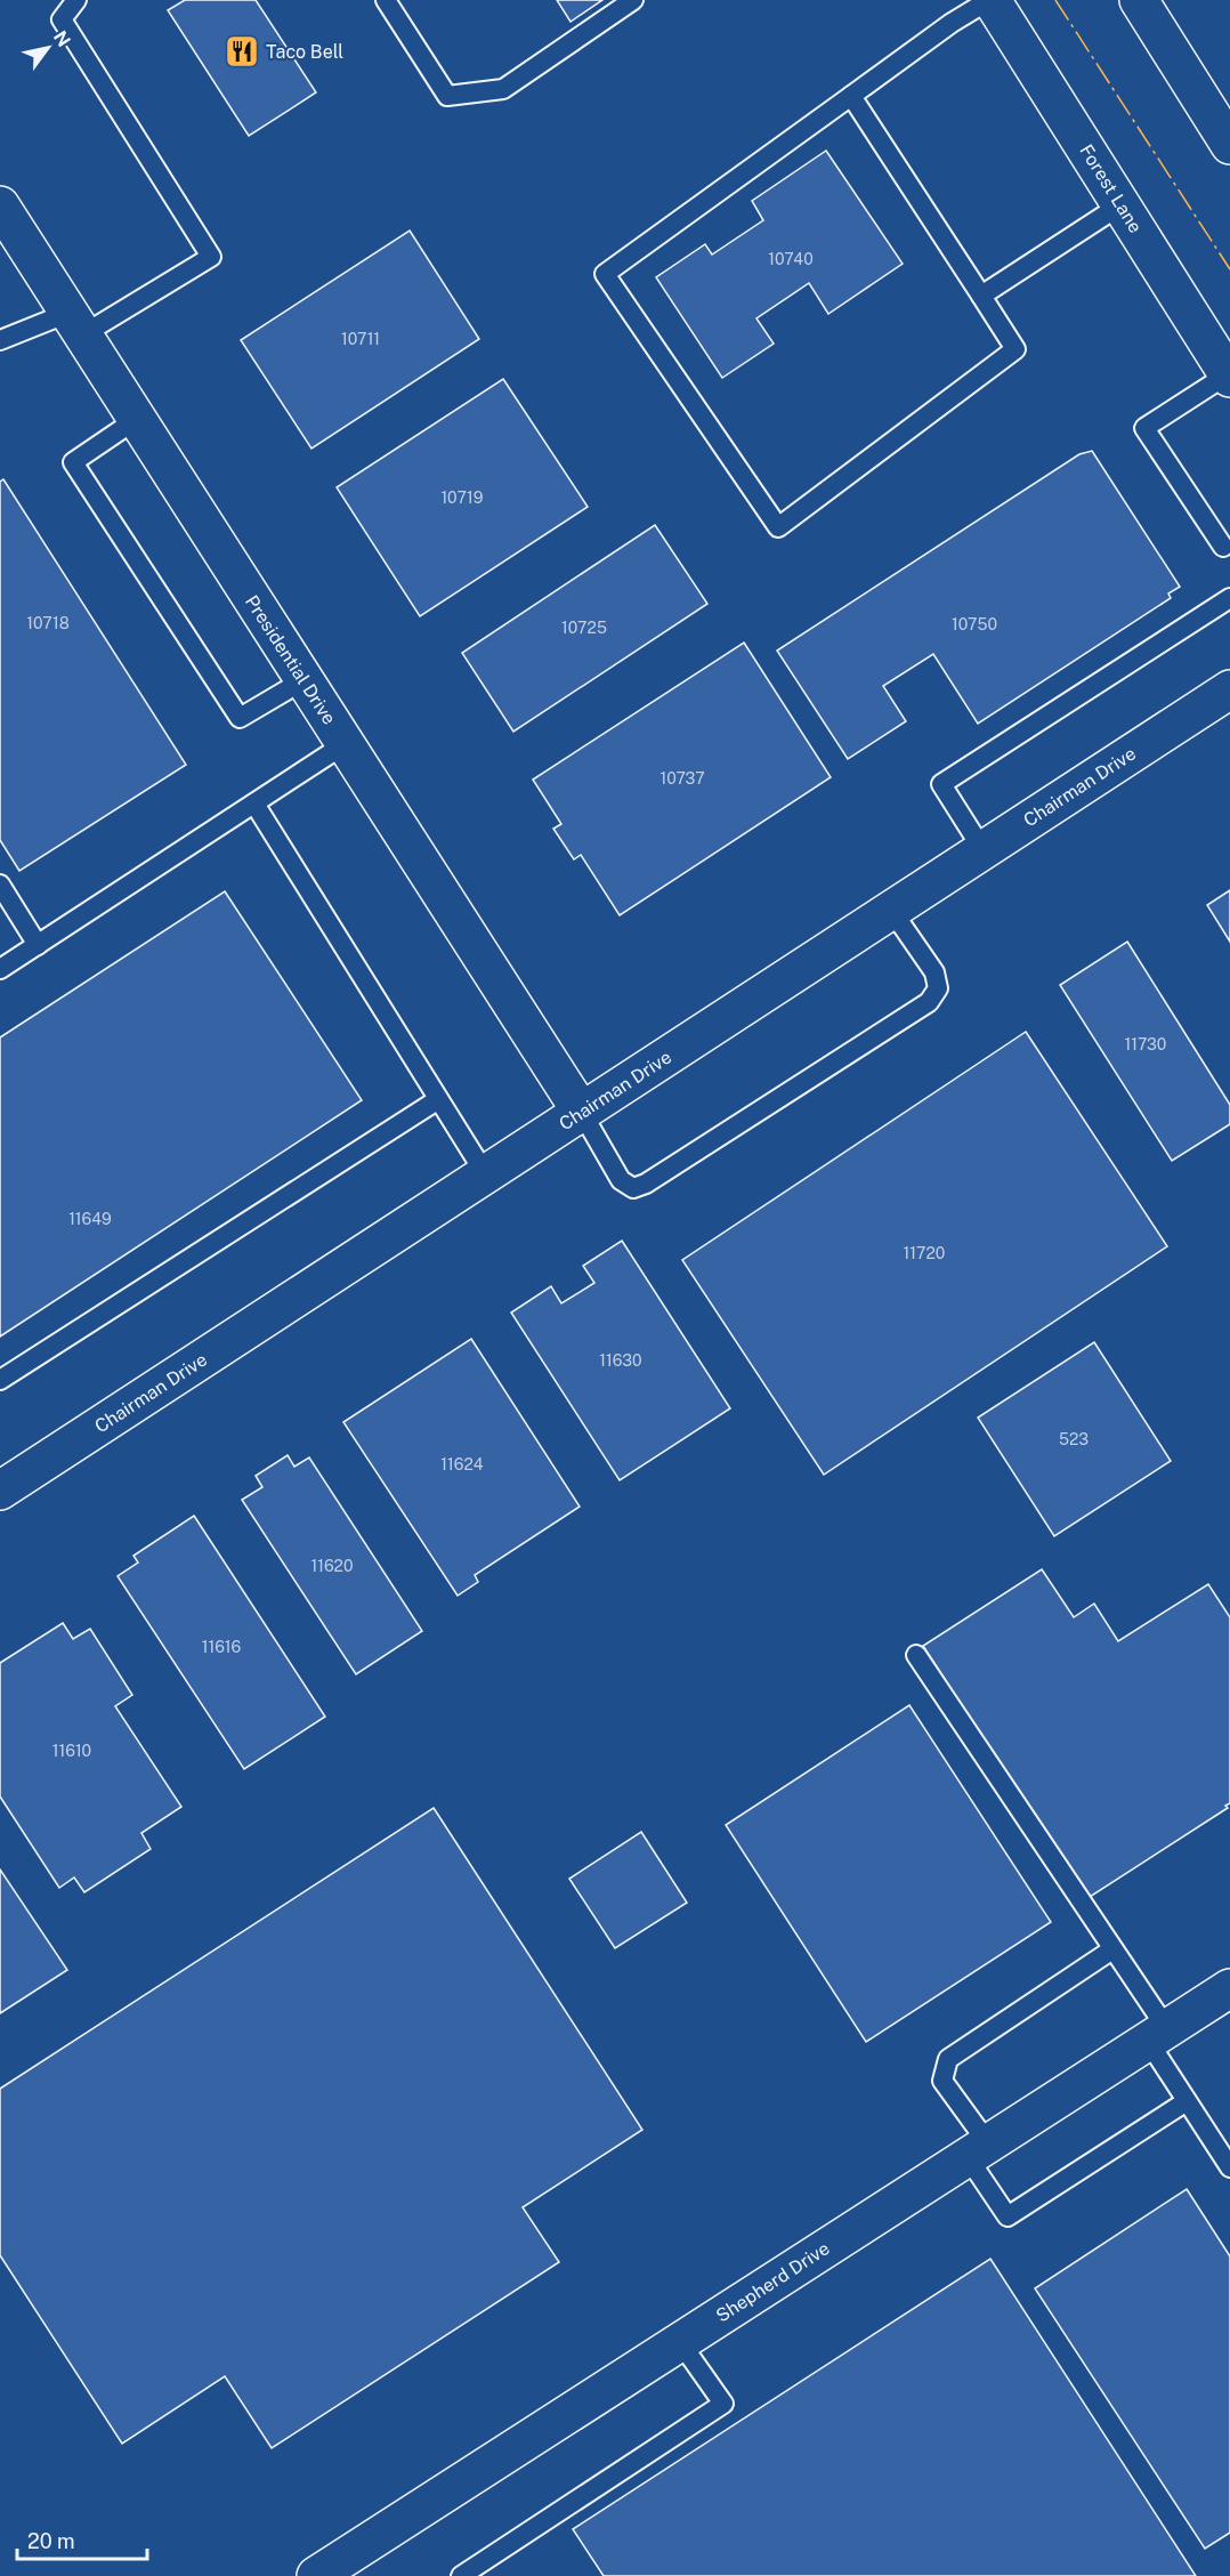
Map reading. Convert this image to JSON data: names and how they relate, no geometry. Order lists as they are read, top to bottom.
{
  "streets": {
    "street": [
      "Forest Lane",
      "Presidential Drive",
      "Chairman Drive",
      "Shepherd Drive"
    ]
  },
  "crossings": [
    ["Presidential Drive", "Chairman Drive"]
  ],
  "places": {
    "restaurant": ["Taco Bell"]
  },
  "house_numbers": [
    "10740",
    "10711",
    "10719",
    "10718",
    "10750",
    "10725",
    "10737",
    "11730",
    "11649",
    "11720",
    "11630",
    "523",
    "11624",
    "11620",
    "11616",
    "11610"
  ],
  "scale_bar": "20 m",
  "north": "top right"
}
